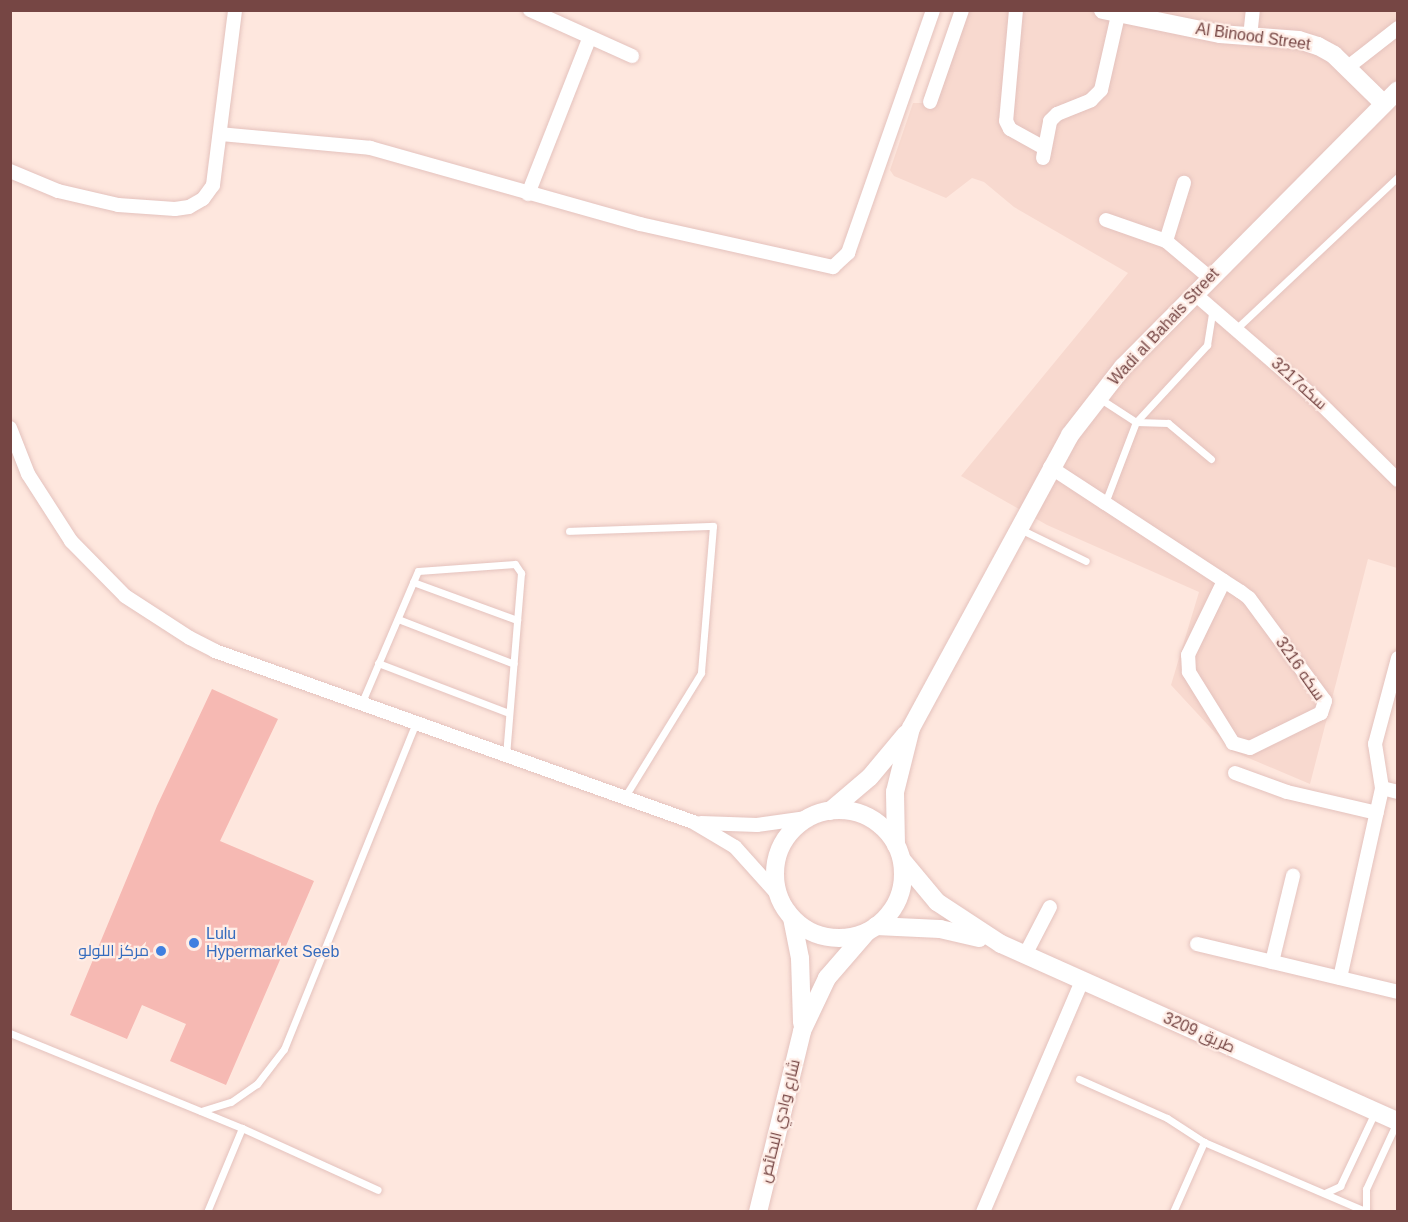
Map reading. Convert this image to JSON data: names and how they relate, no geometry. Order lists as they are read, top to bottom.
{
  "streets": {
    "street": [
      "Al Binood Street",
      "Wadi al Bahais Street",
      "سكه3217",
      "سكه 3216",
      "طريق 3209",
      "شارع وادي البحائص"
    ]
  },
  "crossings": [
    ["Al Binood Street", "Wadi al Bahais Street"],
    ["Wadi al Bahais Street", "سكه3217"],
    ["Wadi al Bahais Street", "سكه 3216"]
  ],
  "places": ["Lulu Hypermarket Seeb", "مركز اللولو"]
}
